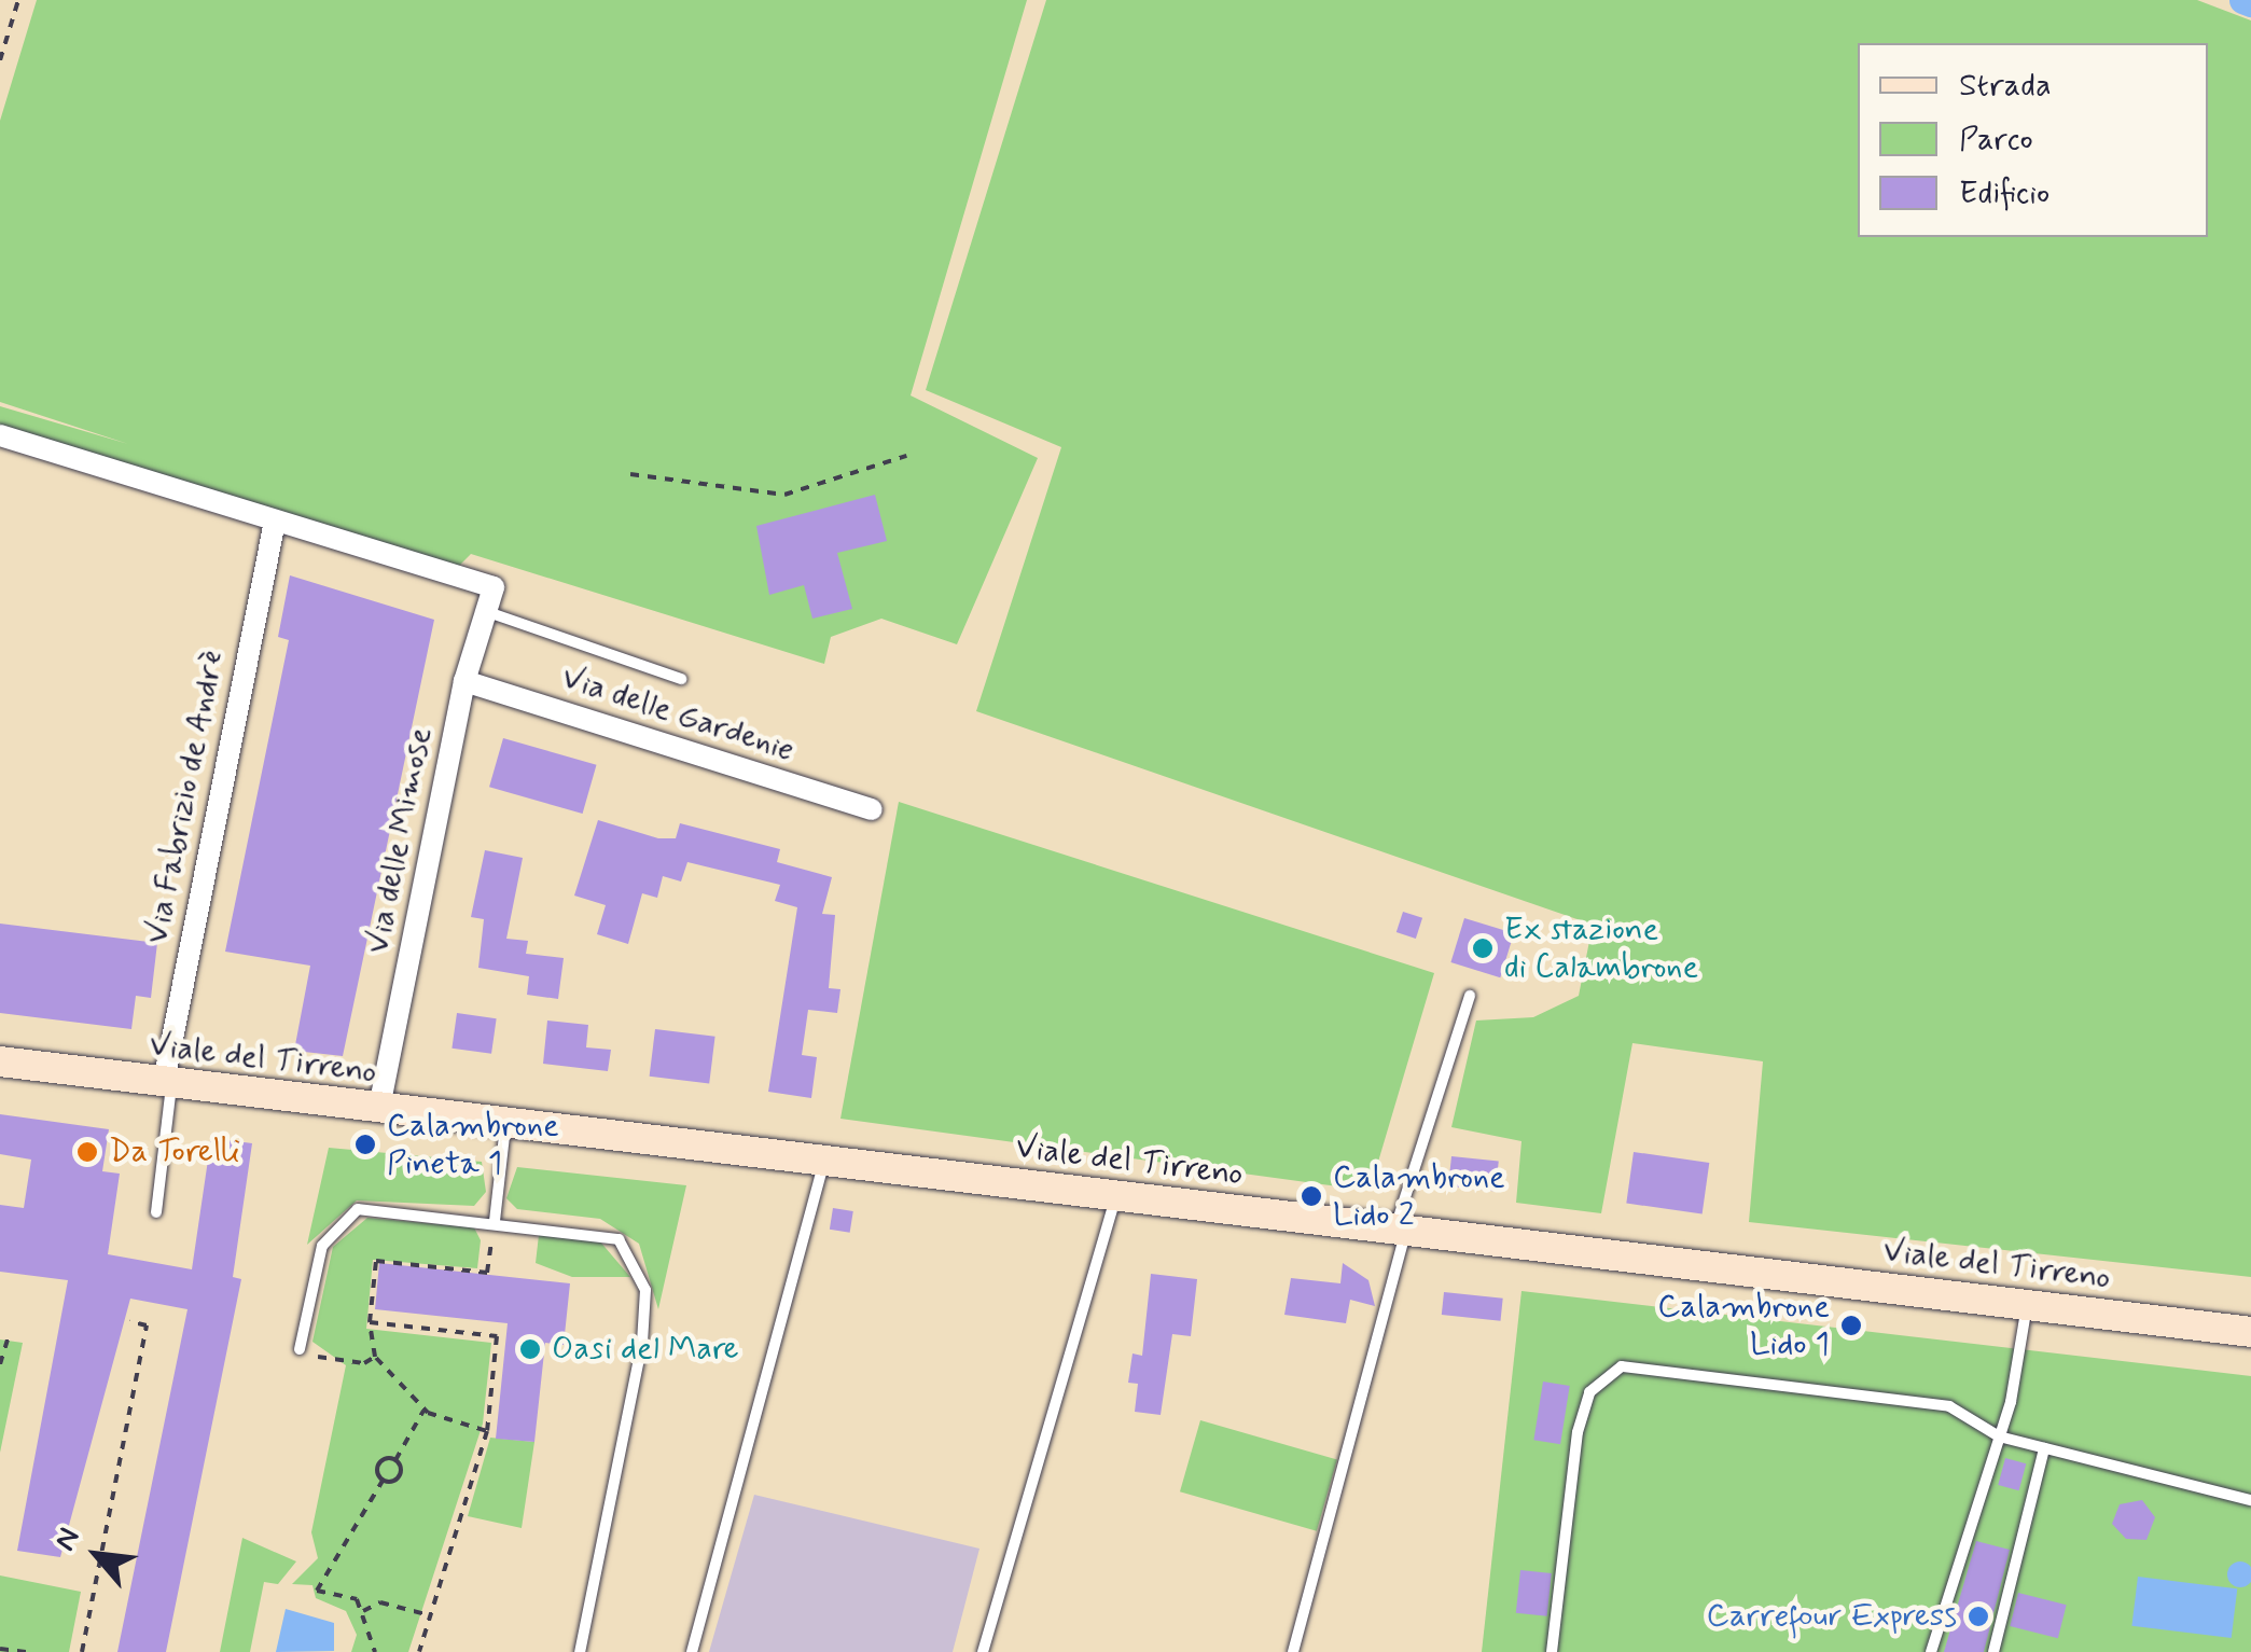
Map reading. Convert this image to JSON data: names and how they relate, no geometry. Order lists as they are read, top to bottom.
{
  "streets": {
    "main road": ["Viale del Tirreno"],
    "street": ["Via delle Gardenie", "Via Fabrizio de Andrè", "Via delle Mimose"]
  },
  "crossings": [
    ["Via delle Gardenie", "Via delle Mimose"],
    ["Via Fabrizio de Andrè", "Via delle Mimose"],
    ["Via Fabrizio de Andrè", "Viale del Tirreno"],
    ["Via delle Mimose", "Viale del Tirreno"]
  ],
  "places": [
    "Ex stazione di Calambrone",
    "Calambrone Pineta 1",
    "Da Torelli",
    "Calambrone Lido 2",
    "Calambrone Lido 1",
    "Oasi del Mare",
    "Carrefour Express"
  ],
  "legend": ["Strada", "Parco", "Edificio"],
  "north": "top left"
}
